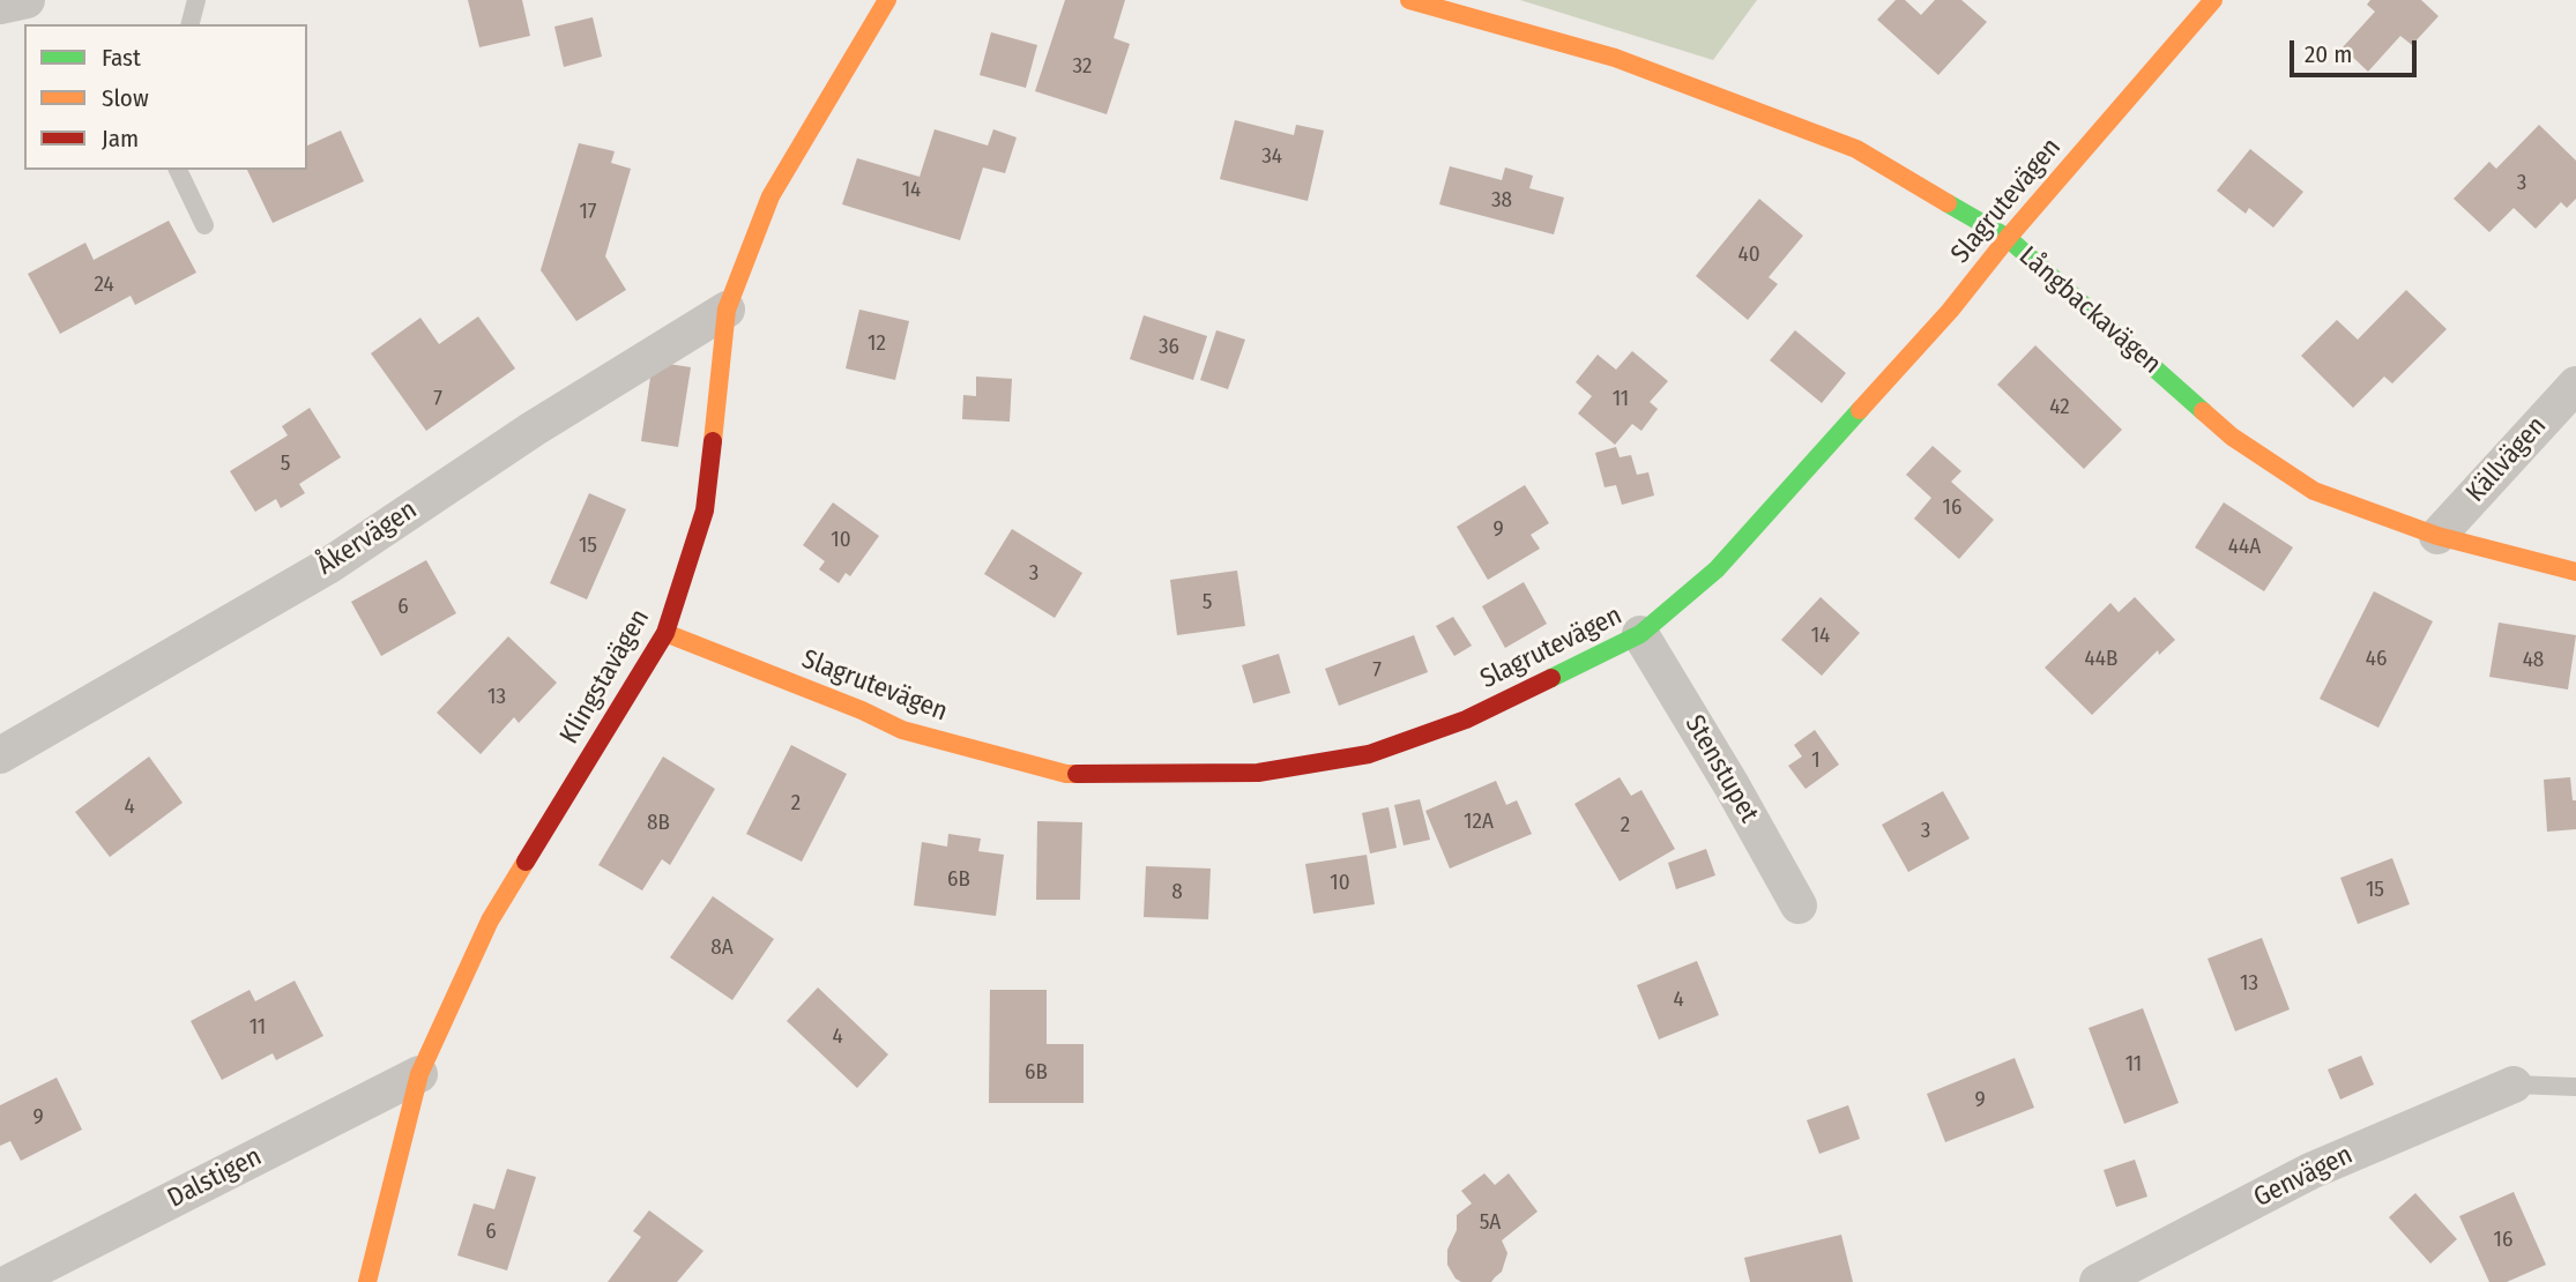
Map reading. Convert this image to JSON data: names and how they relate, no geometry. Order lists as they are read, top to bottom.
{
  "streets": {
    "street": [
      "Slagrutevägen",
      "Långbackavägen",
      "Källvägen",
      "Åkervägen",
      "Klingstavägen",
      "Stenstupet",
      "Genvägen",
      "Dalstigen"
    ]
  },
  "crossings": [
    ["Slagrutevägen", "Långbackavägen"],
    ["Slagrutevägen", "Klingstavägen"],
    ["Slagrutevägen", "Stenstupet"],
    ["Långbackavägen", "Källvägen"],
    ["Åkervägen", "Klingstavägen"],
    ["Klingstavägen", "Dalstigen"]
  ],
  "house_numbers": [
    "32",
    "34",
    "3",
    "14",
    "38",
    "17",
    "40",
    "24",
    "12",
    "36",
    "7",
    "11",
    "42",
    "5",
    "16",
    "9",
    "10",
    "15",
    "44A",
    "3",
    "5",
    "6",
    "14",
    "44B",
    "46",
    "48",
    "7",
    "13",
    "1",
    "2",
    "4",
    "12A",
    "8B",
    "2",
    "3",
    "6B",
    "10",
    "15",
    "8",
    "8A",
    "13",
    "4",
    "11",
    "4",
    "11",
    "6B",
    "9",
    "9",
    "5A",
    "6",
    "16"
  ],
  "legend": ["Fast", "Slow", "Jam"],
  "scale_bar": "20 m"
}
